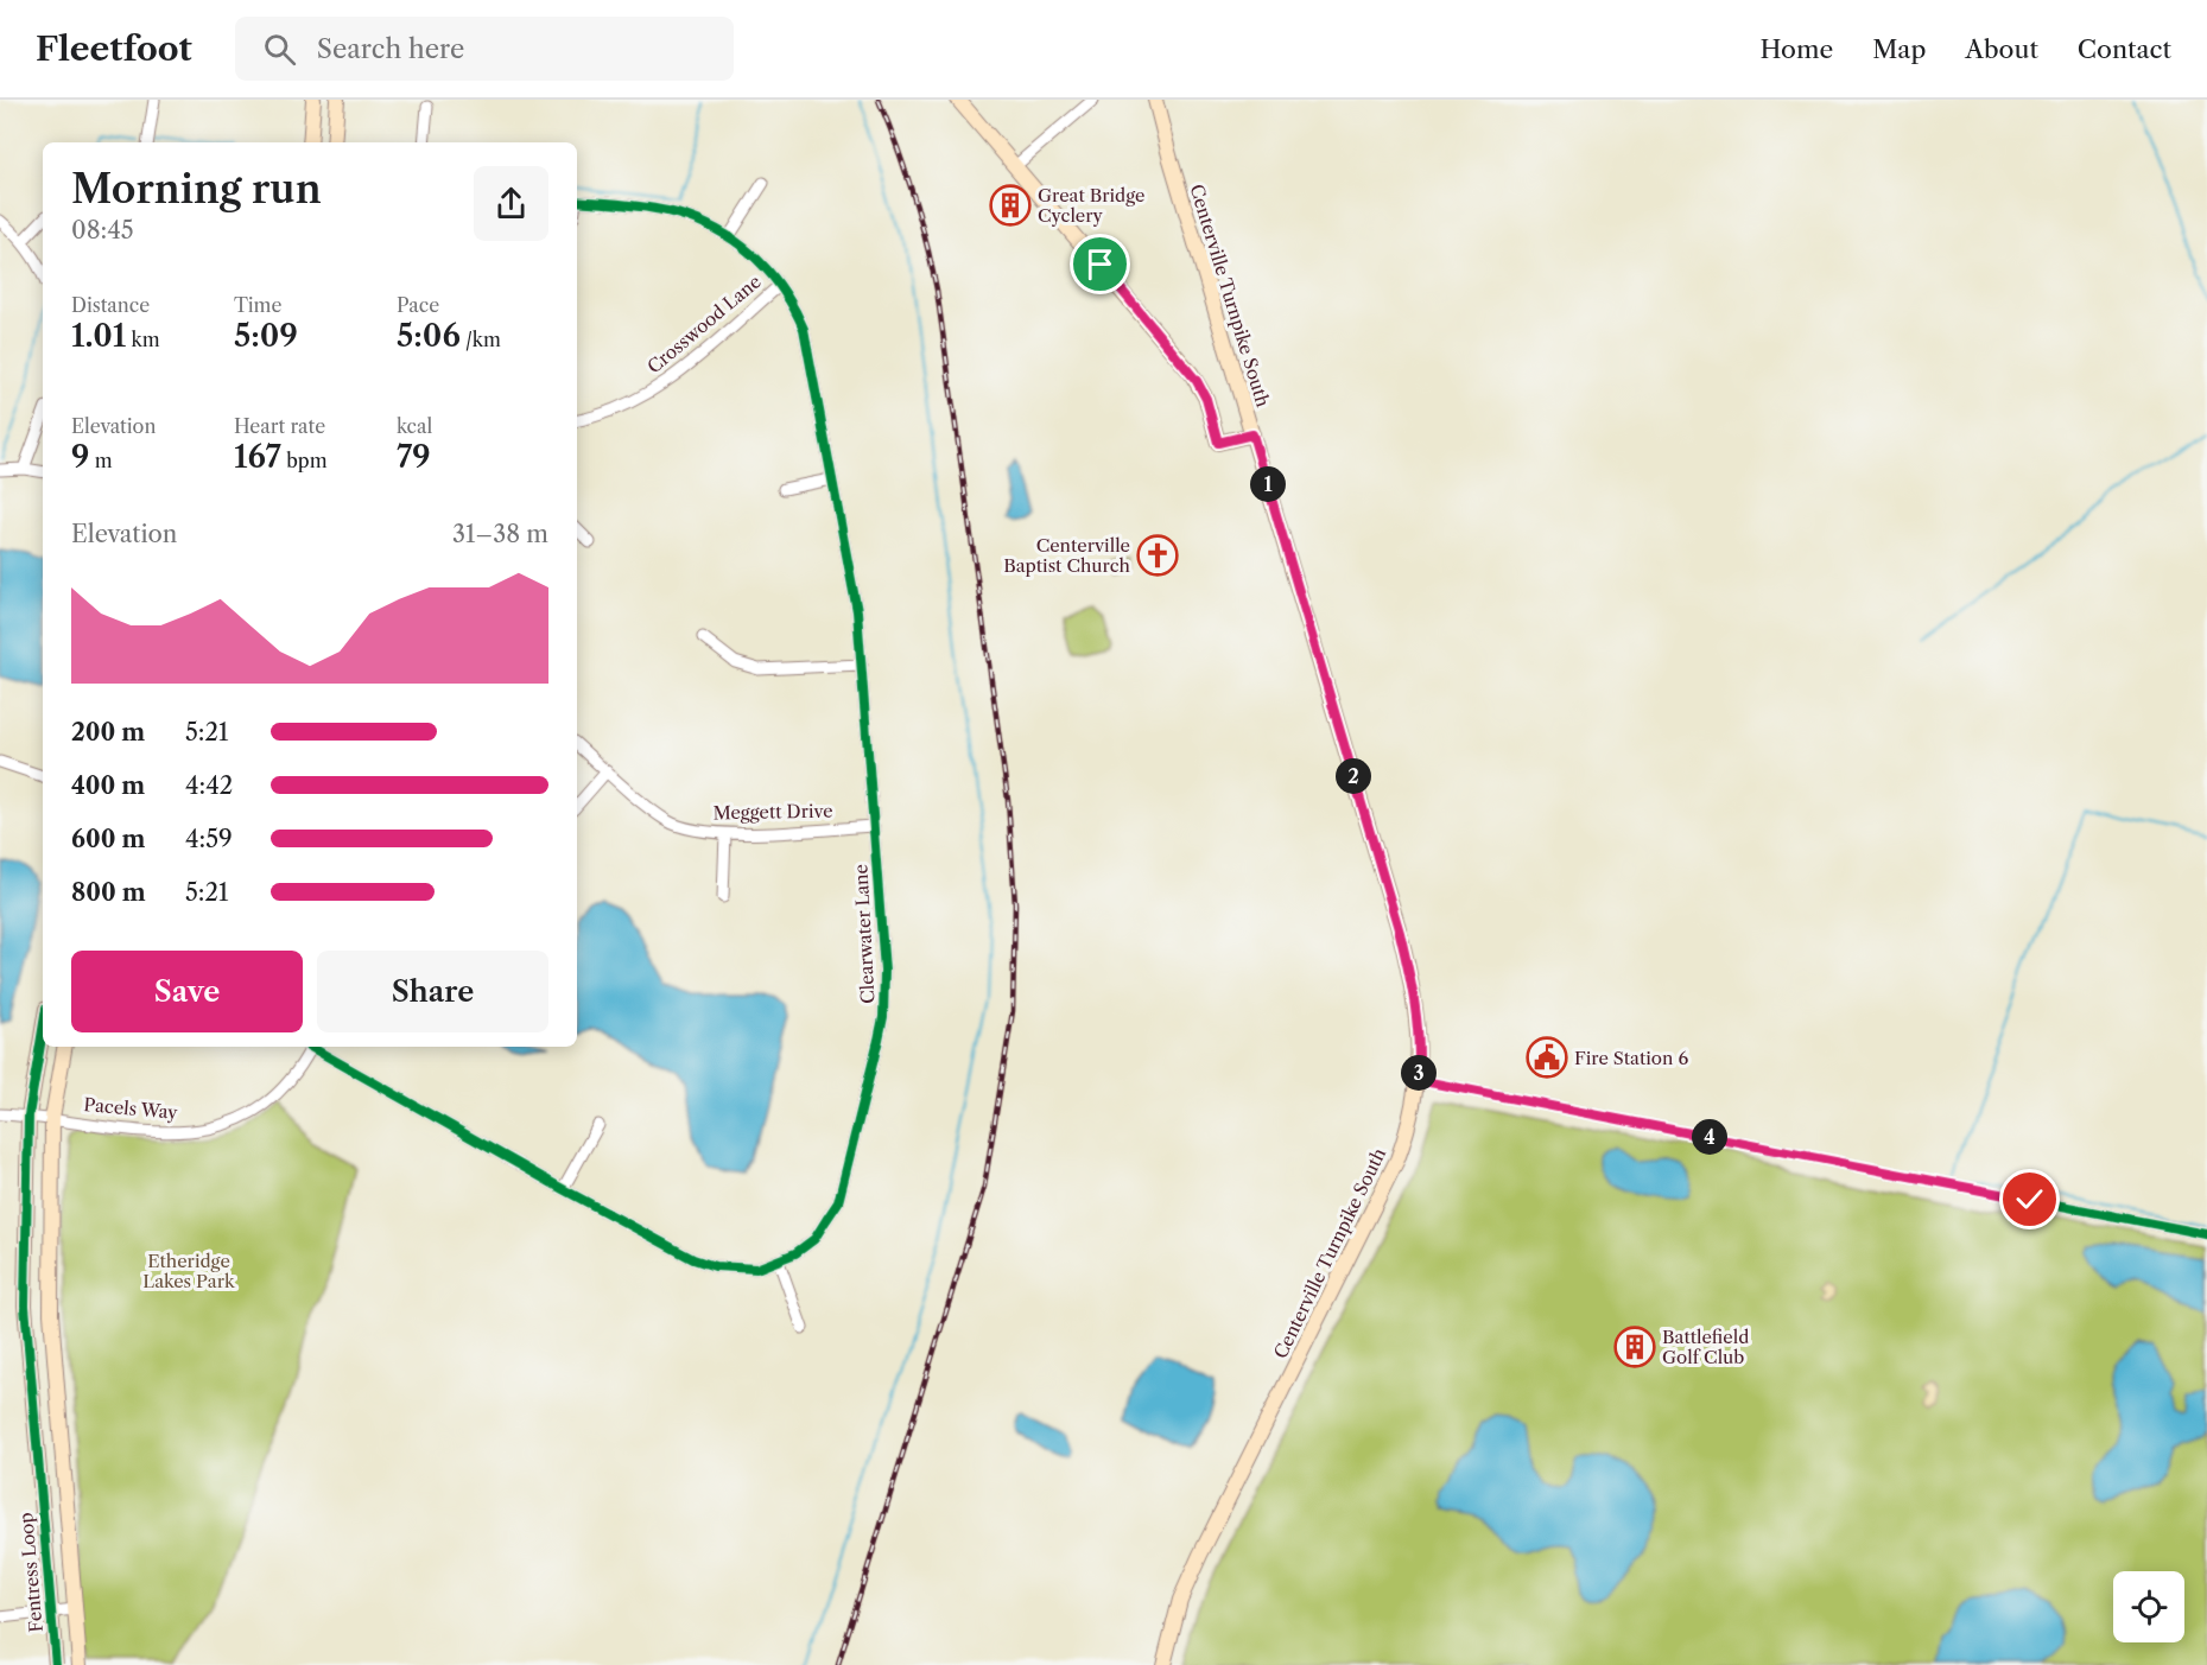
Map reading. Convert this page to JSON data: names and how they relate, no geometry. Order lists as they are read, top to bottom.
{
  "streets": {
    "street": [
      "Centerville Turnpike South",
      "Crosswood Lane",
      "Meggett Drive",
      "Clearwater Lane",
      "Pacels Way",
      "Fentress Loop"
    ]
  },
  "crossings": [
    ["Crosswood Lane", "Clearwater Lane"],
    ["Meggett Drive", "Clearwater Lane"],
    ["Pacels Way", "Fentress Loop"]
  ],
  "parks": ["Etheridge Lakes Park"],
  "places": {
    "building": ["Great Bridge Cyclery", "Battlefield Golf Club"],
    "church": ["Centerville Baptist Church"],
    "public building": ["Fire Station 6"]
  },
  "page": {
    "header": "Fleetfoot",
    "search": "Search here",
    "nav": [
      "Home",
      "Map",
      "About",
      "Contact"
    ],
    "heading": ["Morning run", "08:45"],
    "stats": [
      ["Distance", "1.01 km"],
      ["Time", "5:09"],
      ["Pace", "5:06 /km"],
      ["Elevation", "9 m"],
      ["Heart rate", "167 bpm"],
      ["kcal", "79"]
    ],
    "pins": [
      "1",
      "2",
      "3",
      "4"
    ],
    "chart": ["Elevation", "31–38 m"],
    "list": [
      {
        "name": "200 m",
        "note": "5:21"
      },
      {
        "name": "400 m",
        "note": "4:42"
      },
      {
        "name": "600 m",
        "note": "4:59"
      },
      {
        "name": "800 m",
        "note": "5:21"
      }
    ],
    "buttons": ["Save", "Share"]
  }
}
